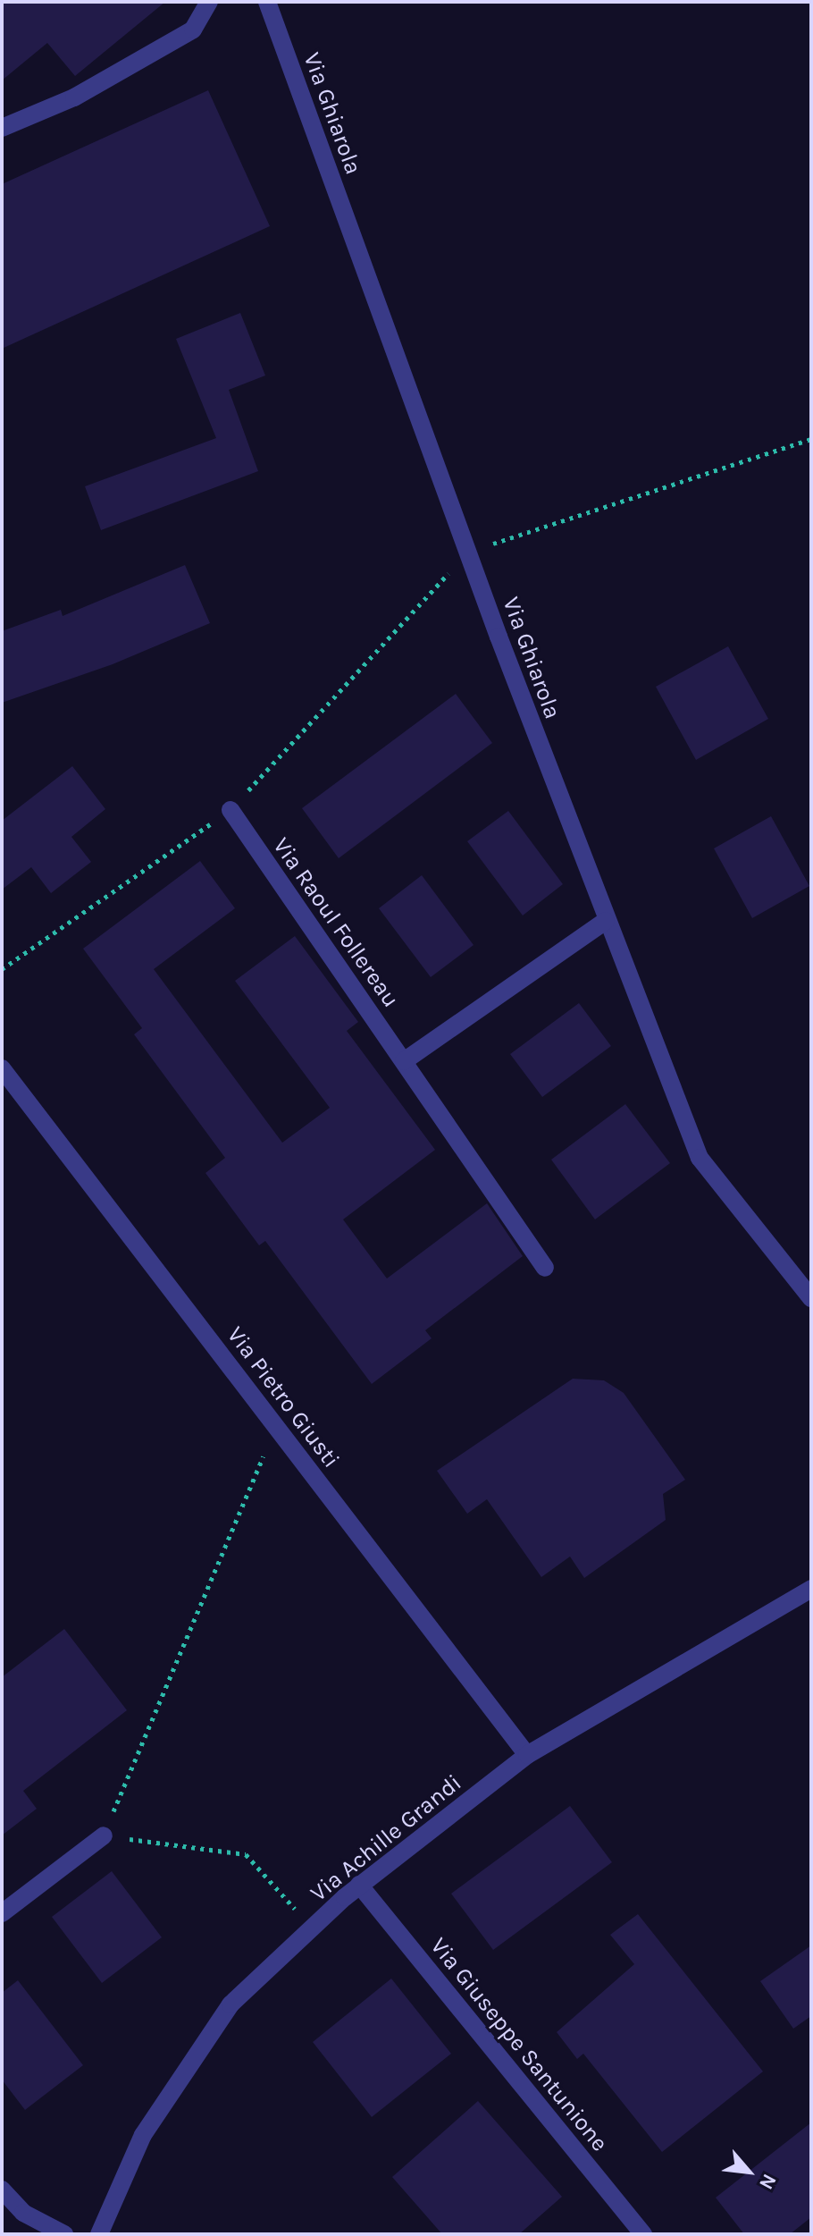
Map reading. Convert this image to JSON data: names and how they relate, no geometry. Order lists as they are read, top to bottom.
{
  "streets": {
    "street": [
      "Via Ghiarola",
      "Via Raoul Follereau",
      "Via Pietro Giusti",
      "Via Achille Grandi",
      "Via Giuseppe Santunione"
    ]
  },
  "crossings": [
    ["Via Pietro Giusti", "Via Achille Grandi"],
    ["Via Achille Grandi", "Via Giuseppe Santunione"]
  ],
  "north": "bottom right"
}
